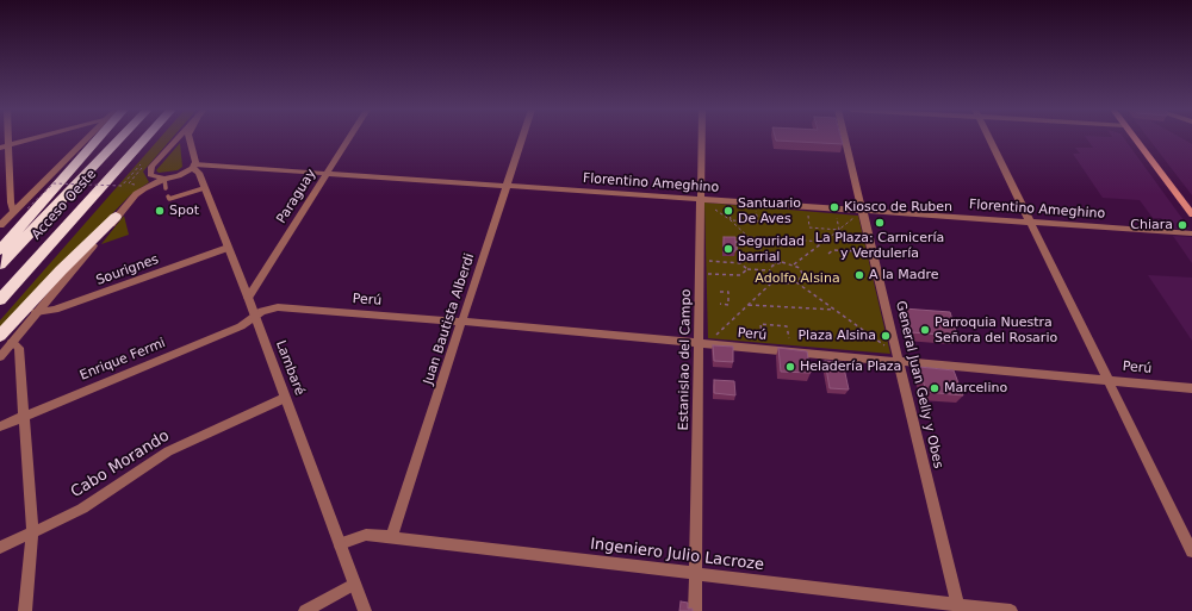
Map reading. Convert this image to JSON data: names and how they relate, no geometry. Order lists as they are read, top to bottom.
{
  "streets": {
    "highway": ["Acceso Oeste"],
    "street": [
      "Florentino Ameghino",
      "Paraguay",
      "Sourignes",
      "Perú",
      "Juan Bautista Alberdi",
      "Enrique Fermi",
      "Estanislao del Campo",
      "Lambaré",
      "General Juan Gelly y Obes",
      "Cabo Morando",
      "Ingeniero Julio Lacroze"
    ]
  },
  "crossings": [
    ["Florentino Ameghino", "Paraguay"],
    ["Florentino Ameghino", "Juan Bautista Alberdi"],
    ["Florentino Ameghino", "Estanislao del Campo"],
    ["Florentino Ameghino", "Lambaré"],
    ["Florentino Ameghino", "General Juan Gelly y Obes"],
    ["Paraguay", "Lambaré"],
    ["Sourignes", "Lambaré"],
    ["Perú", "Juan Bautista Alberdi"],
    ["Perú", "Enrique Fermi"],
    ["Perú", "Estanislao del Campo"],
    ["Perú", "Lambaré"],
    ["Perú", "General Juan Gelly y Obes"],
    ["Juan Bautista Alberdi", "Ingeniero Julio Lacroze"],
    ["Enrique Fermi", "Lambaré"],
    ["Estanislao del Campo", "Ingeniero Julio Lacroze"],
    ["Lambaré", "Cabo Morando"],
    ["Lambaré", "Ingeniero Julio Lacroze"],
    ["General Juan Gelly y Obes", "Ingeniero Julio Lacroze"]
  ],
  "parks": ["Adolfo Alsina"],
  "places": [
    "Kiosco de Ruben",
    "Spot",
    "Santuario De Aves",
    "La Plaza: Carnicería y Verdulería",
    "Chiara",
    "Seguridad barrial",
    "A la Madre",
    "Parroquia Nuestra Señora del Rosario",
    "Plaza Alsina",
    "Heladería Plaza",
    "Marcelino"
  ]
}
